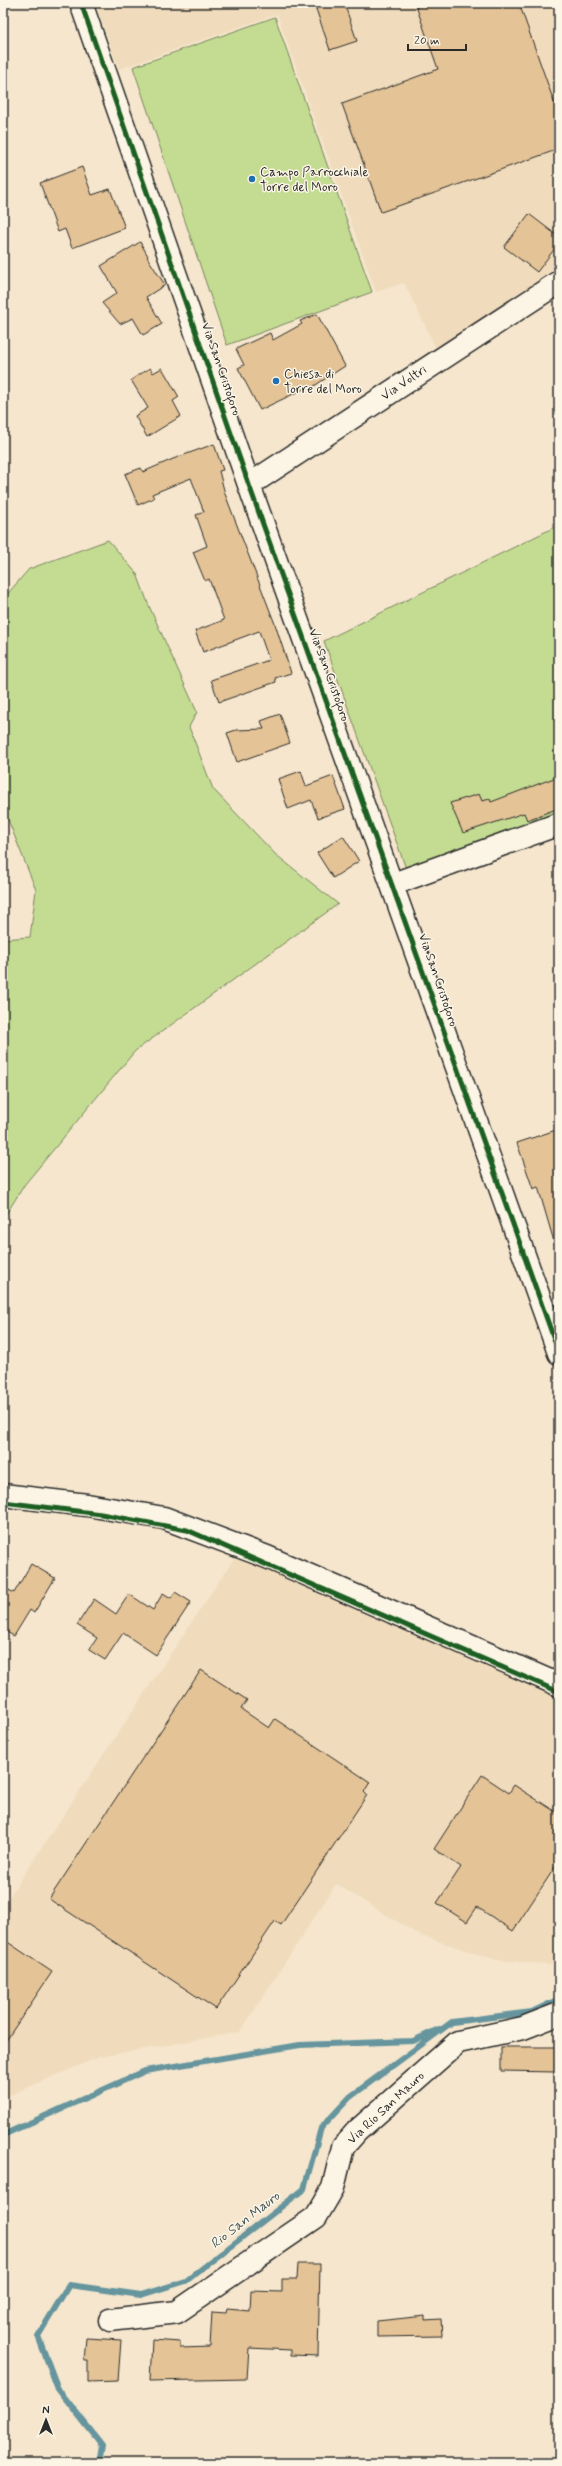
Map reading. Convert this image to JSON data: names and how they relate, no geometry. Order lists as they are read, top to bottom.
{
  "streets": {
    "street": ["Via San Cristoforo", "Via Voltri", "Via Rio San Mauro"]
  },
  "crossings": [
    ["Via San Cristoforo", "Via Voltri"]
  ],
  "water": ["Rio San Mauro"],
  "places": ["Campo Parrocchiale Torre del Moro", "Chiesa di Torre del Moro"],
  "scale_bar": "20 m",
  "north": "top"
}
